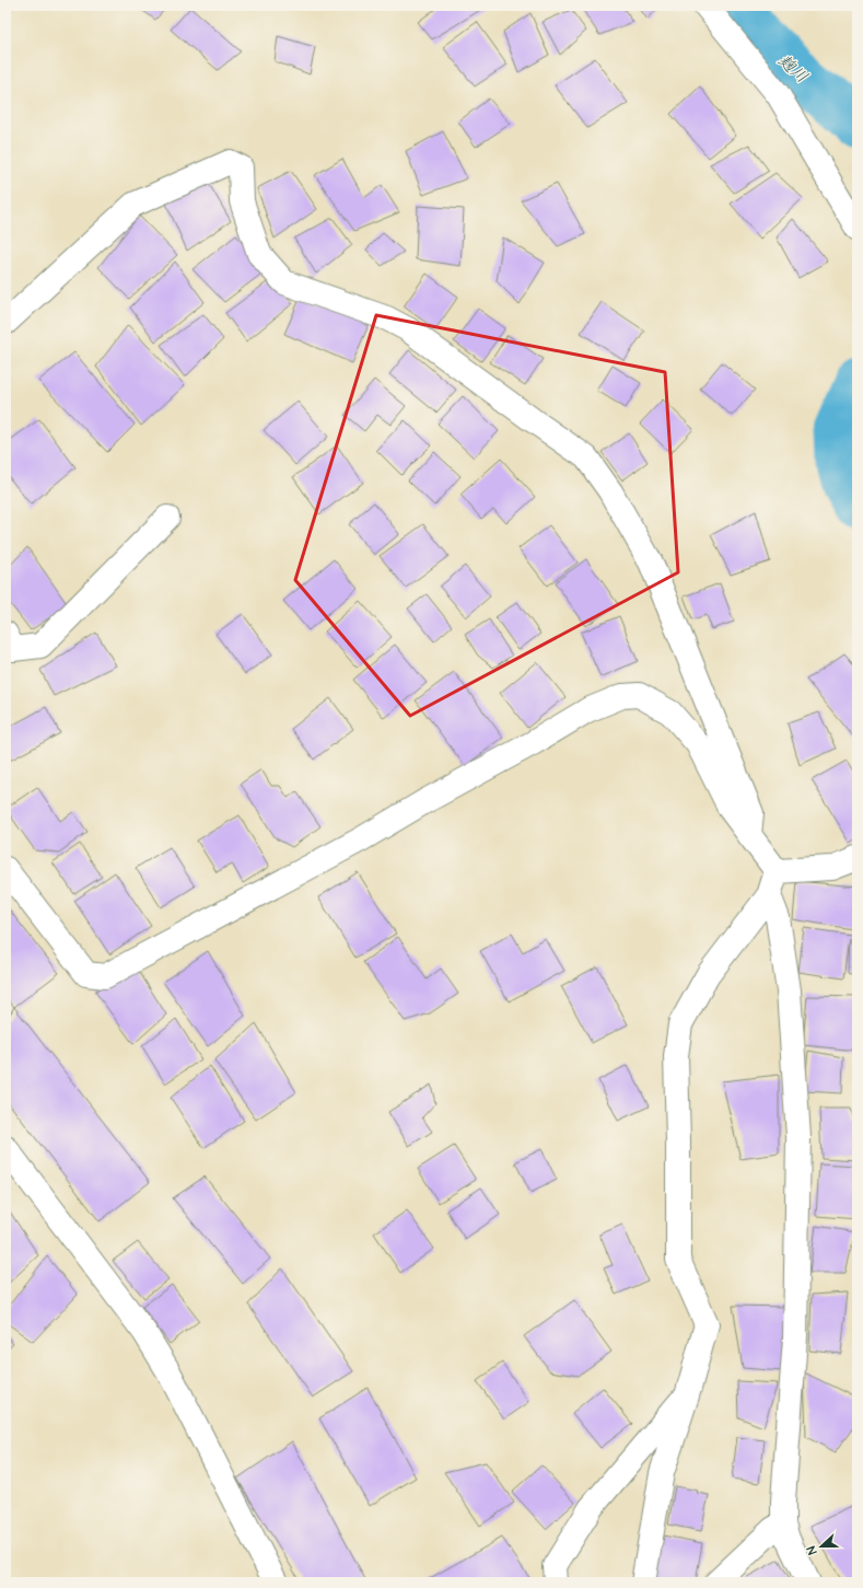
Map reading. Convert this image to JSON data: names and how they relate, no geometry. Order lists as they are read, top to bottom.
{
  "water": ["麹川"],
  "north": "left"
}
